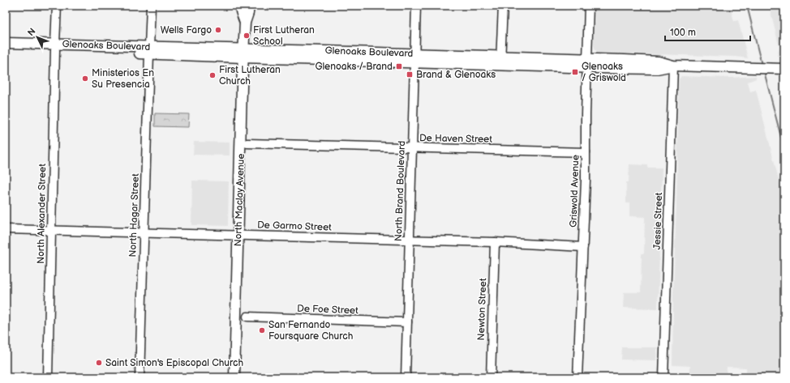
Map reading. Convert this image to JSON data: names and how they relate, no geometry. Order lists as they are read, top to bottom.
{
  "streets": {
    "main road": ["Glenoaks Boulevard", "North Maclay Avenue"],
    "street": [
      "De Haven Street",
      "North Brand Boulevard",
      "Griswold Avenue",
      "North Alexander Street",
      "North Hagar Street",
      "Jessie Street",
      "De Garmo Street",
      "De Foe Street",
      "Newton Street"
    ]
  },
  "crossings": [
    ["Glenoaks Boulevard", "North Brand Boulevard"],
    ["Glenoaks Boulevard", "Griswold Avenue"],
    ["Glenoaks Boulevard", "North Maclay Avenue"],
    ["Glenoaks Boulevard", "North Alexander Street"],
    ["Glenoaks Boulevard", "North Hagar Street"],
    ["Glenoaks Boulevard", "Jessie Street"],
    ["De Haven Street", "North Brand Boulevard"],
    ["De Haven Street", "Griswold Avenue"],
    ["North Brand Boulevard", "De Garmo Street"],
    ["North Brand Boulevard", "De Foe Street"],
    ["Griswold Avenue", "De Garmo Street"],
    ["North Maclay Avenue", "De Garmo Street"],
    ["North Alexander Street", "De Garmo Street"],
    ["North Hagar Street", "De Garmo Street"],
    ["De Garmo Street", "Newton Street"]
  ],
  "places": {
    "other": [
      "Wells Fargo",
      "First Lutheran School",
      "First Lutheran Church",
      "Ministerios En Su Presencia",
      "San Fernando Foursquare Church",
      "Saint Simon's Episcopal Church"
    ],
    "transit": ["Glenoaks / Brand", "Glenoaks / Griswold", "Brand & Glenoaks"]
  },
  "scale_bar": "100 m",
  "north": "top left"
}
